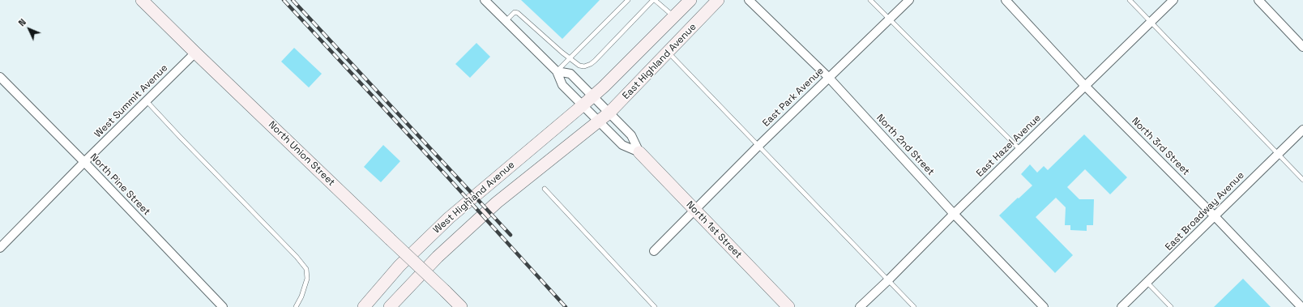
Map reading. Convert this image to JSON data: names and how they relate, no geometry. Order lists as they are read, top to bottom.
{
  "streets": {
    "main road": [
      "East Highland Avenue",
      "North Union Street",
      "West Highland Avenue",
      "North 1st Street"
    ],
    "street": [
      "East Park Avenue",
      "West Summit Avenue",
      "North 2nd Street",
      "East Hazel Avenue",
      "North 3rd Street",
      "North Pine Street",
      "East Broadway Avenue"
    ]
  },
  "crossings": [
    ["East Highland Avenue", "West Highland Avenue"],
    ["East Highland Avenue", "North 1st Street"],
    ["East Park Avenue", "North 2nd Street"],
    ["East Park Avenue", "North 1st Street"],
    ["West Summit Avenue", "North Union Street"],
    ["West Summit Avenue", "North Pine Street"],
    ["North 2nd Street", "East Hazel Avenue"],
    ["East Hazel Avenue", "North 3rd Street"],
    ["North 3rd Street", "East Broadway Avenue"],
    ["West Highland Avenue", "North 1st Street"]
  ],
  "north": "top left"
}
